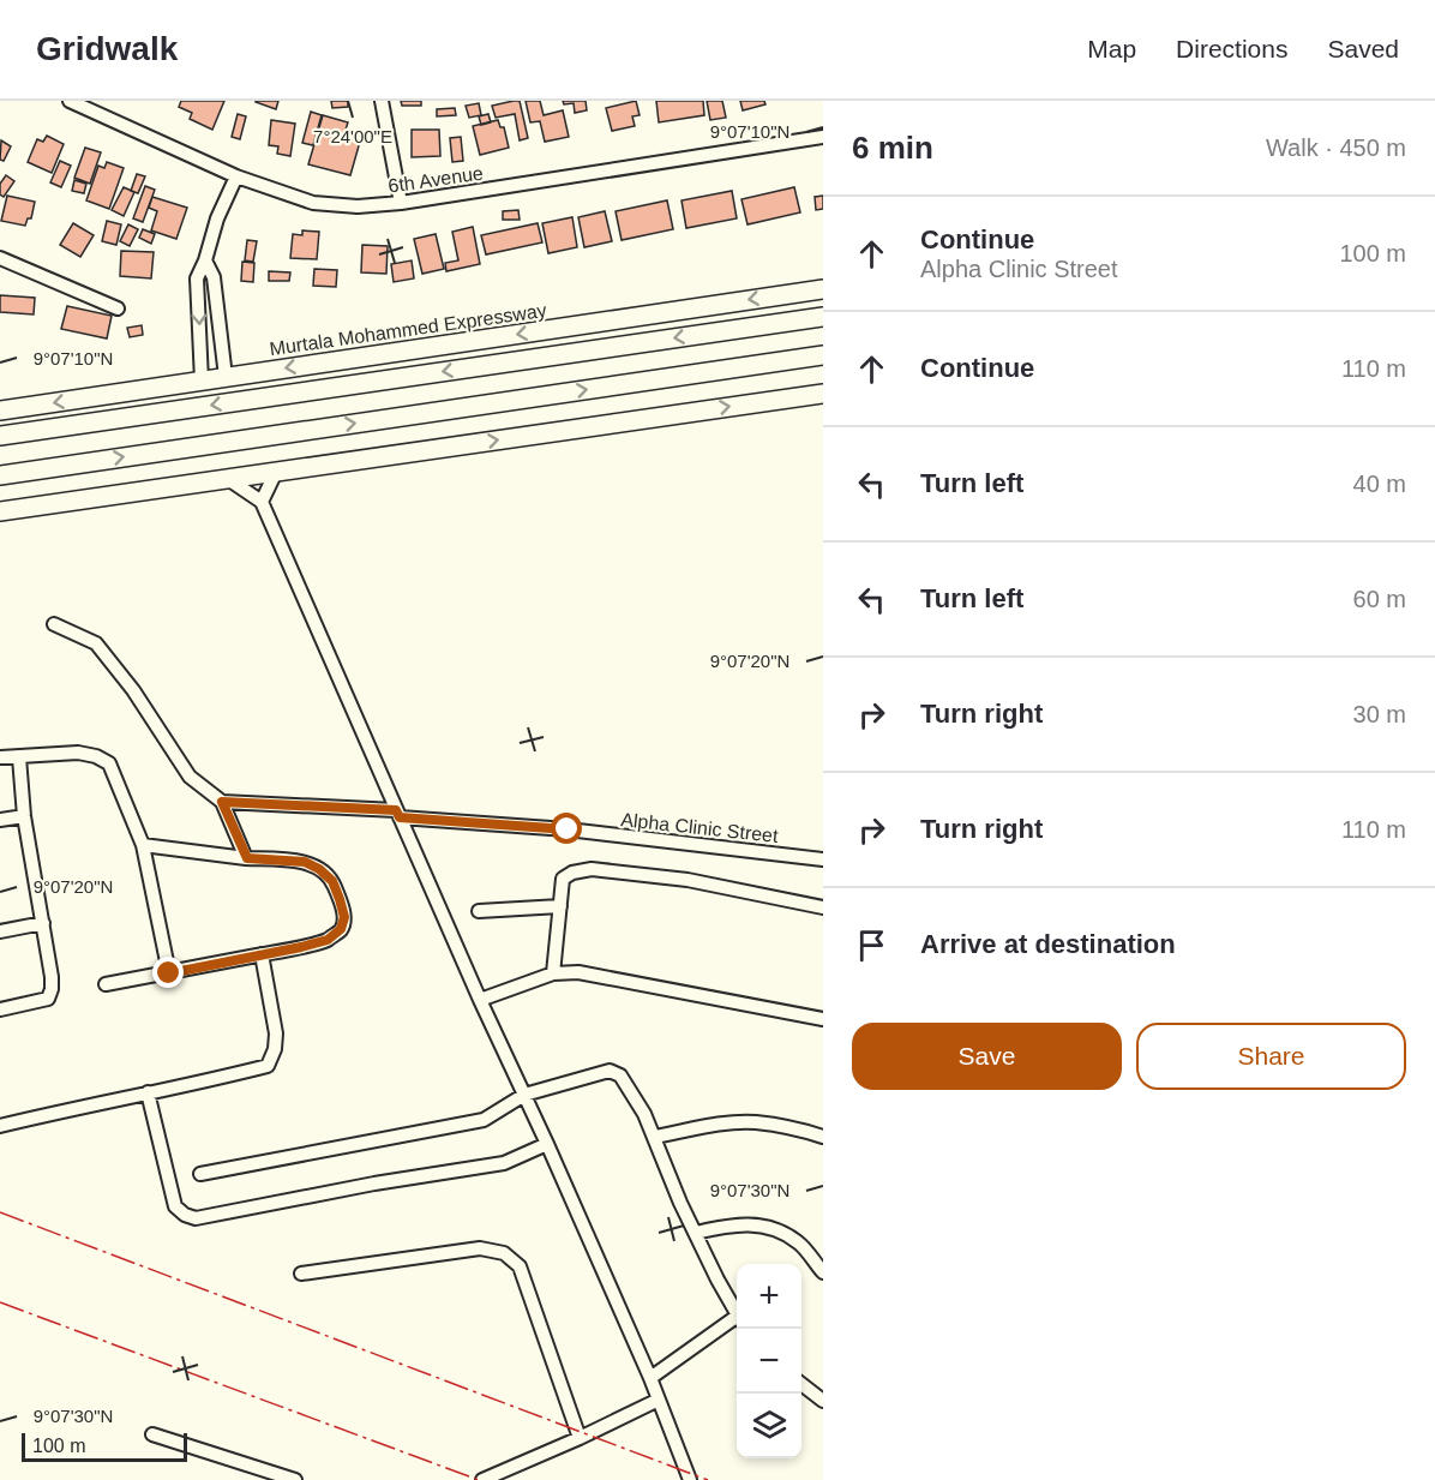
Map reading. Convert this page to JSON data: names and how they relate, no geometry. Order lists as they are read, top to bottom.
{
  "streets": {
    "highway": ["Murtala Mohammed Expressway"],
    "street": ["6th Avenue", "Alpha Clinic Street"]
  },
  "scale_bar": "100 m",
  "page": {
    "header": "Gridwalk",
    "nav": ["Map", "Directions", "Saved"],
    "heading": ["6 min", "Walk · 450 m"],
    "list": [
      ["Continue", "Alpha Clinic Street", "100 m"],
      ["Continue", "110 m"],
      ["Turn left", "40 m"],
      ["Turn left", "60 m"],
      ["Turn right", "30 m"],
      ["Turn right", "110 m"],
      "Arrive at destination"
    ],
    "buttons": ["Save", "Share"],
    "map_buttons": ["+", "−"],
    "scale": "100 m"
  },
  "coordinates": [
    "9°07'10\"N",
    "7°24'00\"E",
    "9°07'20\"N",
    "9°07'30\"N"
  ]
}
